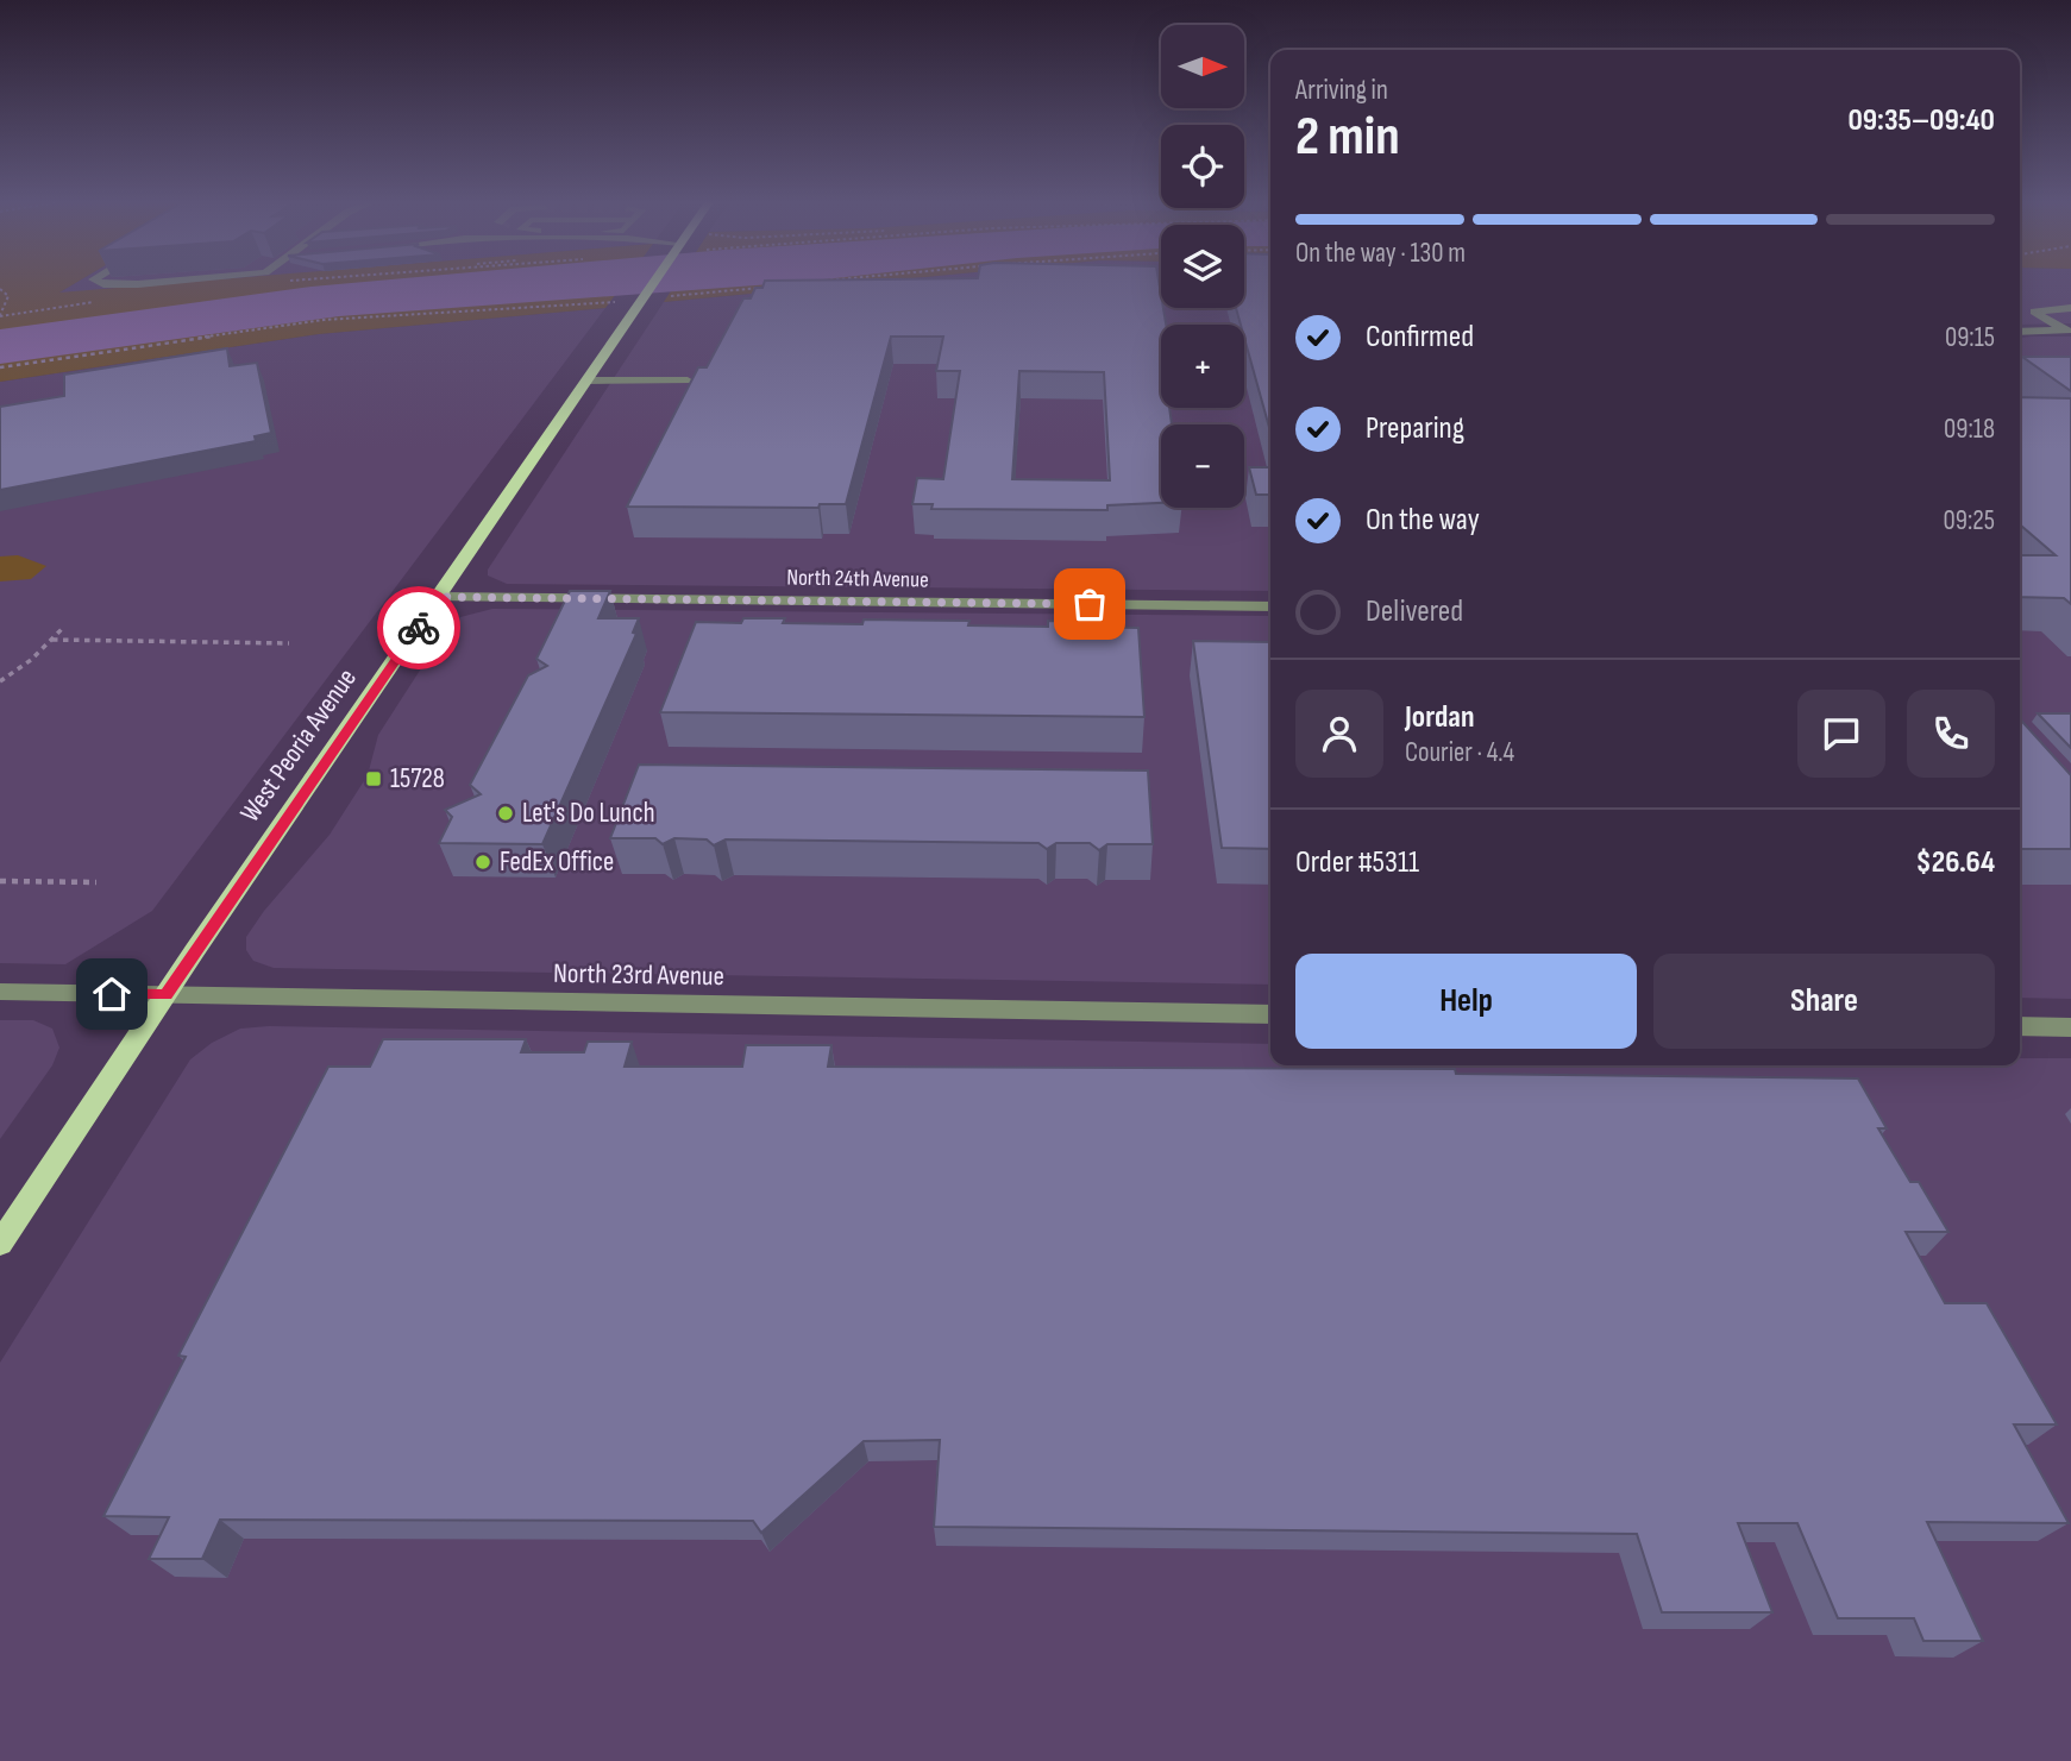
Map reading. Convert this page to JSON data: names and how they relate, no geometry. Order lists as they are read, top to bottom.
{
  "streets": {
    "main road": ["West Peoria Avenue"],
    "street": ["North 24th Avenue", "North 23rd Avenue"]
  },
  "crossings": [
    ["North 24th Avenue", "West Peoria Avenue"],
    ["West Peoria Avenue", "North 23rd Avenue"]
  ],
  "places": {
    "transit": ["15728"],
    "other": ["Let's Do Lunch", "FedEx Office"]
  },
  "north": "right",
  "page": {
    "map_buttons": ["+", "−"],
    "heading": ["2 min", "Arriving in", "09:35–09:40"],
    "panel": [
      "Jordan",
      "Courier · 4.4",
      "Order #5311",
      "$26.64"
    ],
    "bar": "On the way · 130 m",
    "list": [
      ["Confirmed", "09:15"],
      ["Preparing", "09:18"],
      ["On the way", "09:25"],
      "Delivered"
    ],
    "buttons": ["Help", "Share"]
  }
}
